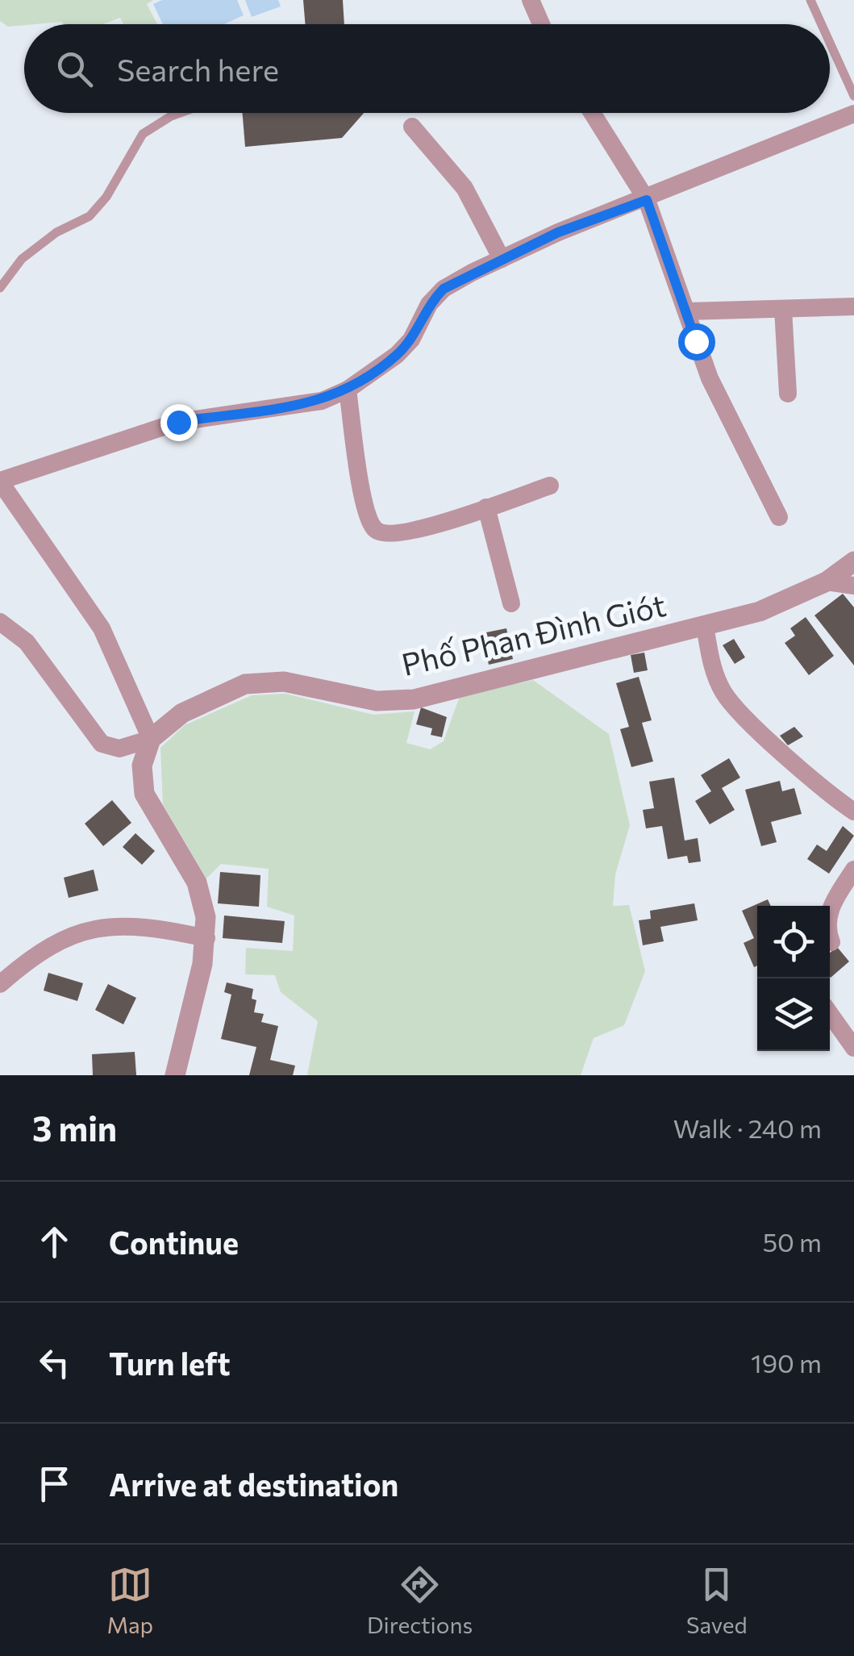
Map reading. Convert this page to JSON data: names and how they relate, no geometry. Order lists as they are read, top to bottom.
{
  "streets": {
    "street": ["Phố Phan Đình Giót"]
  },
  "page": {
    "search": "Search here",
    "heading": ["3 min", "Walk · 240 m"],
    "list": [
      ["Continue", "50 m"],
      ["Turn left", "190 m"],
      "Arrive at destination"
    ],
    "nav": ["Map", "Directions", "Saved"]
  }
}
